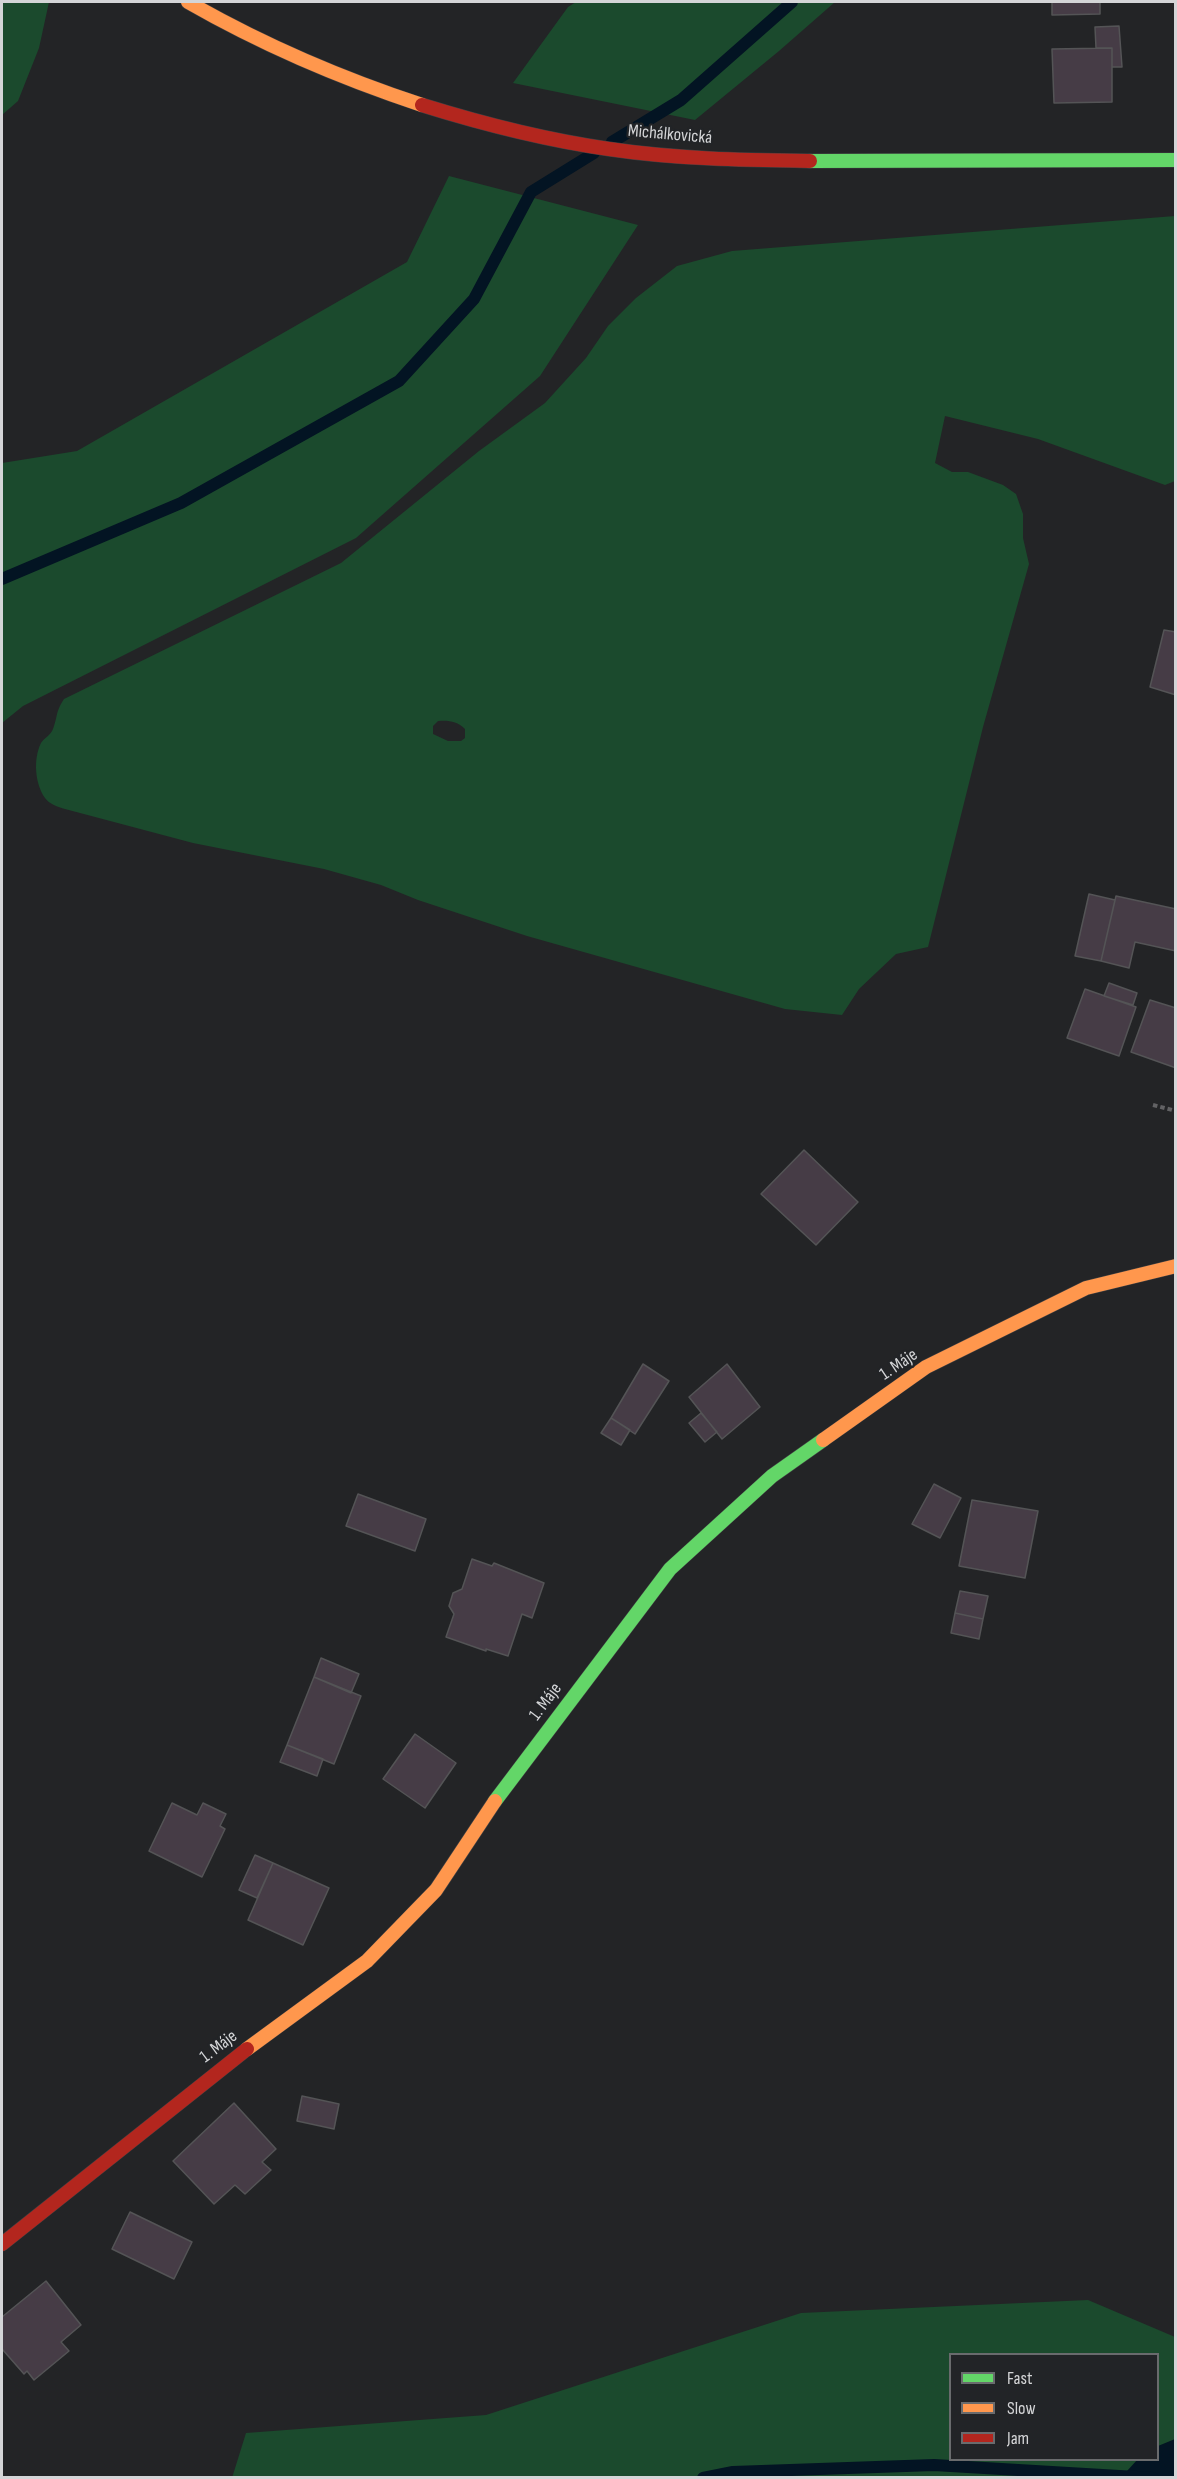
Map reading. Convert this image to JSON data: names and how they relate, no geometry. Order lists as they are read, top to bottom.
{
  "streets": {
    "street": ["Michálkovická", "1. Máje"]
  },
  "legend": ["Fast", "Slow", "Jam"]
}
